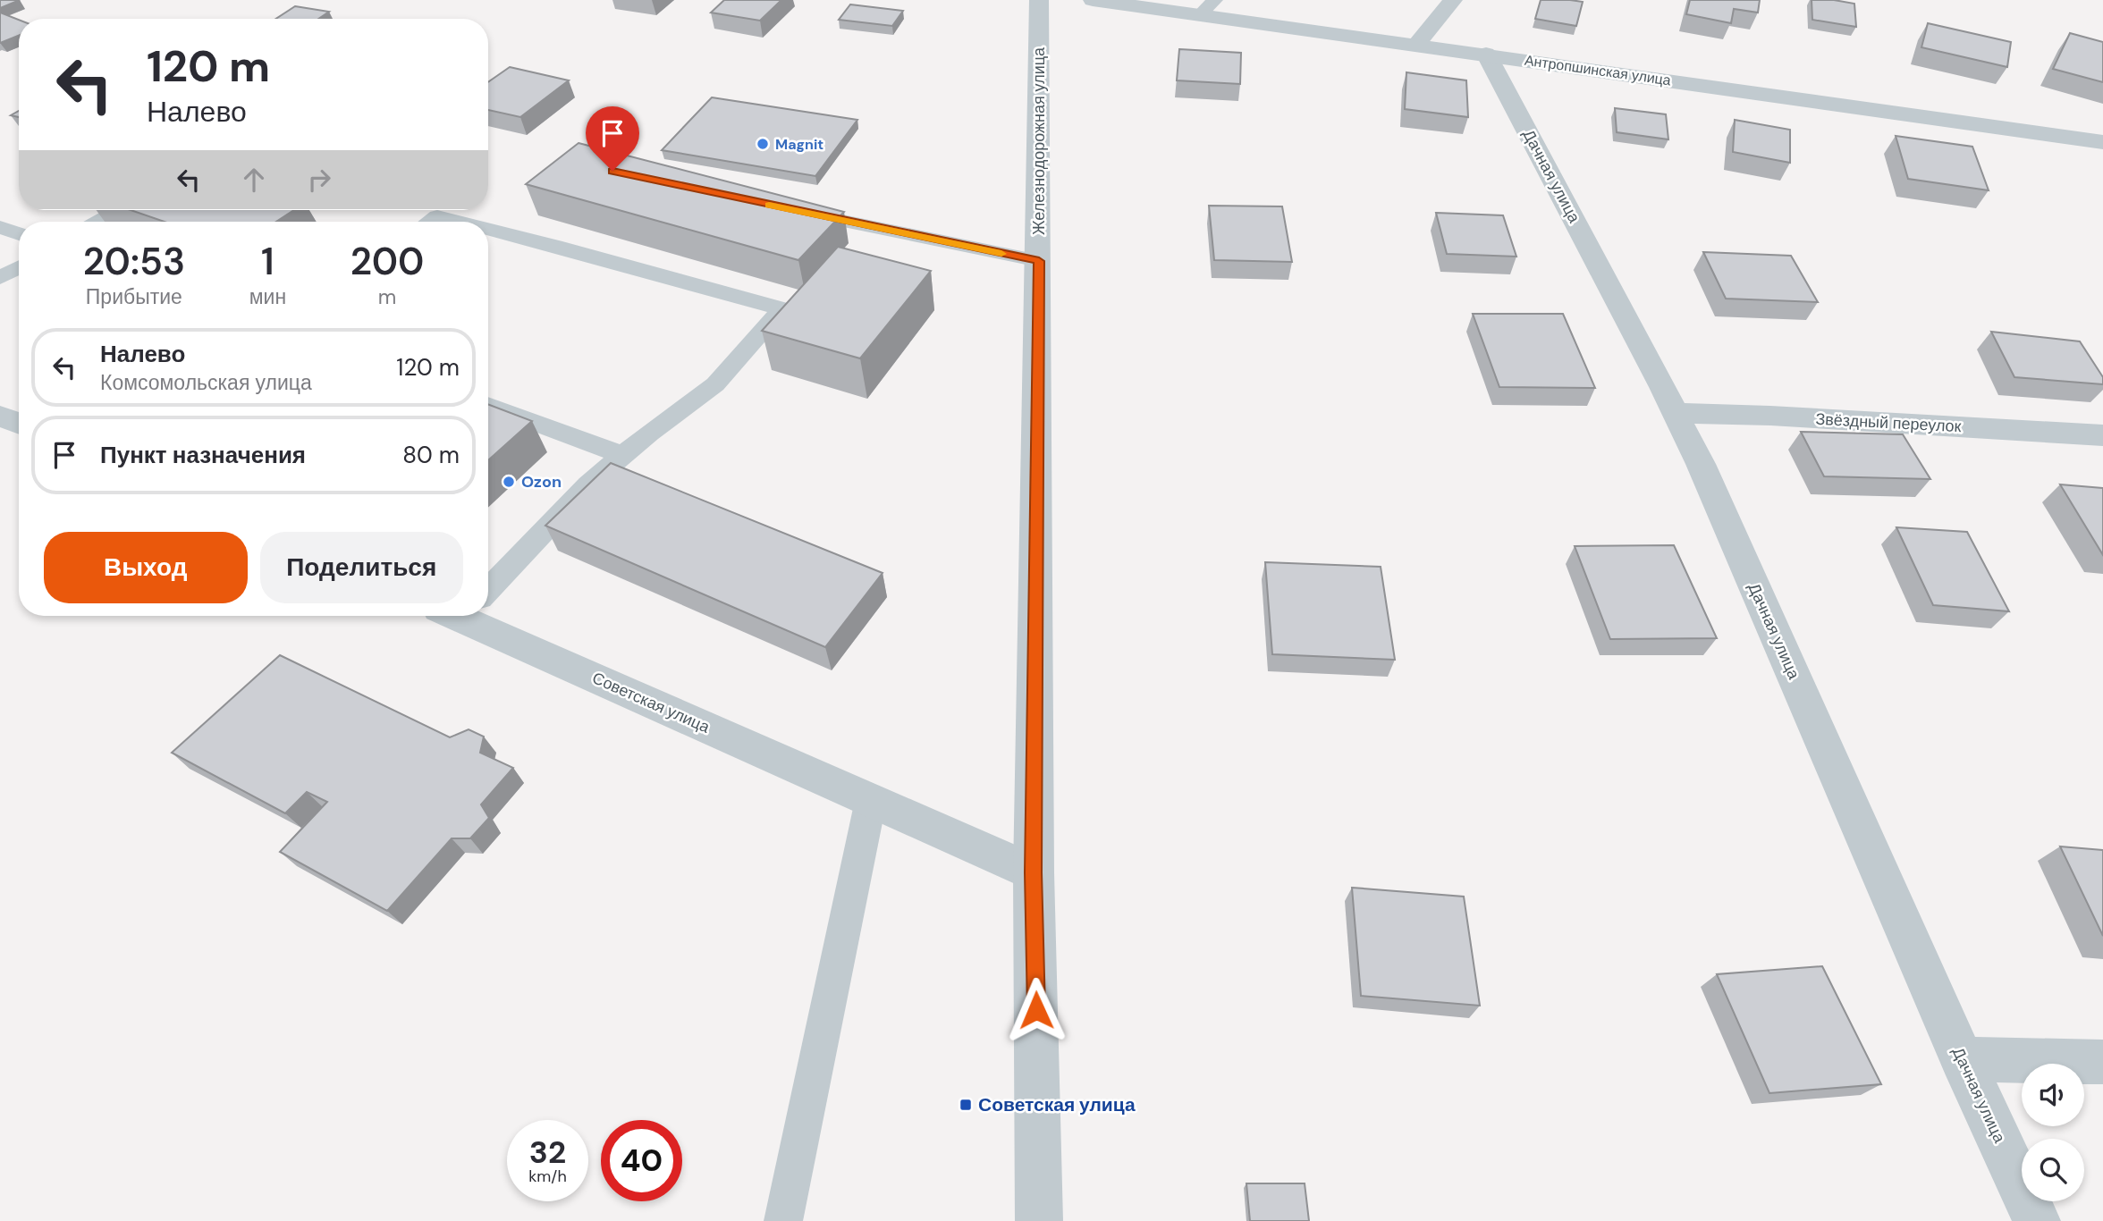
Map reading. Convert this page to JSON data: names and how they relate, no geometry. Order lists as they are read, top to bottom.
{
  "streets": {
    "street": [
      "Антропшинская улица",
      "Железнодорожная улица",
      "Дачная улица",
      "Звёздный переулок",
      "Советская улица"
    ]
  },
  "crossings": [
    ["Антропшинская улица", "Дачная улица"],
    ["Железнодорожная улица", "Советская улица"],
    ["Дачная улица", "Звёздный переулок"]
  ],
  "places": {
    "other": ["Magnit", "Ozon"],
    "transit": ["Советская улица"]
  },
  "page": {
    "turn": ["120 m", "Налево"],
    "eta": [
      "20:53",
      "Прибытие",
      "1",
      "мин",
      "200",
      "m"
    ],
    "list": [
      {
        "name": "Налево",
        "note": "Комсомольская улица",
        "value": "120 m"
      },
      {
        "name": "Пункт назначения",
        "value": "80 m"
      }
    ],
    "buttons": ["Выход", "Поделиться"],
    "speed": "32 km/h",
    "limit": "40"
  }
}
